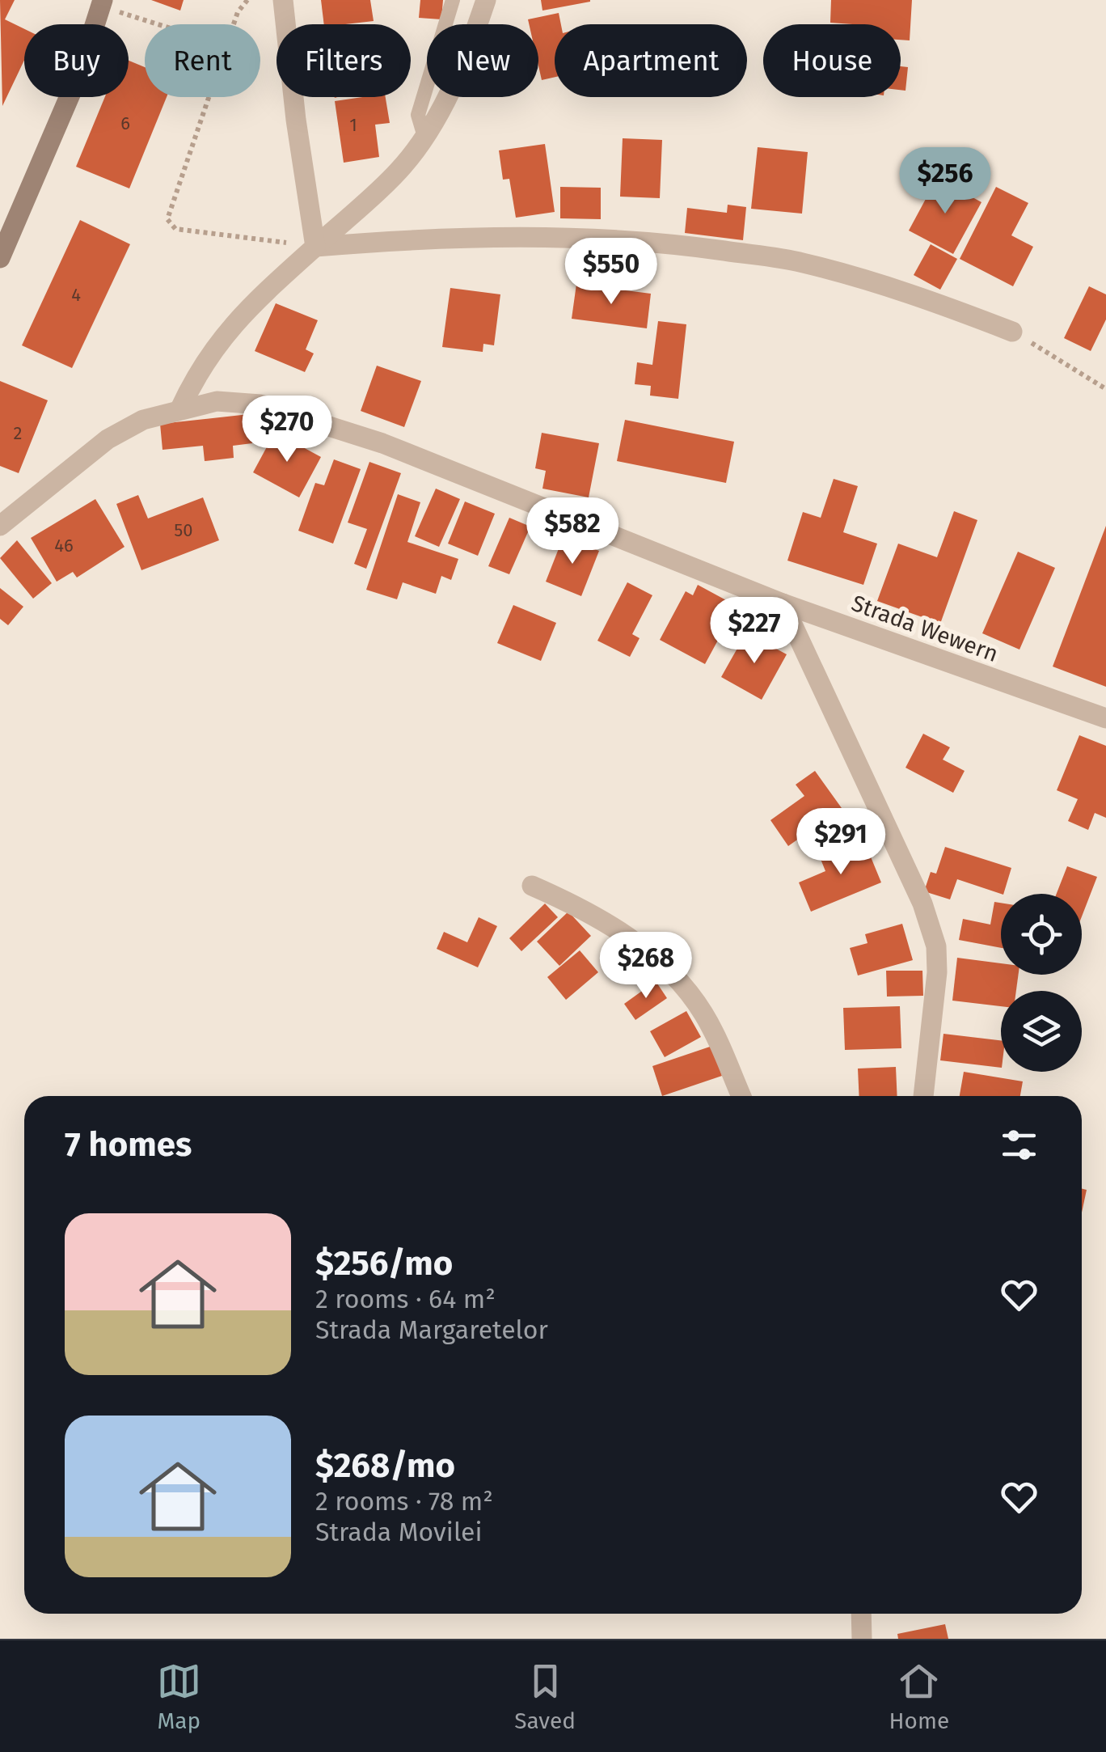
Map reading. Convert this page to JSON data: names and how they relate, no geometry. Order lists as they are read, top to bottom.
{
  "streets": {
    "street": ["Strada Wewern"]
  },
  "house_numbers": [
    "6",
    "1",
    "4",
    "2",
    "50",
    "46"
  ],
  "page": {
    "chip": [
      "Buy",
      "Rent",
      "Filters",
      "New",
      "Apartment",
      "House"
    ],
    "price": [
      "$256",
      "$550",
      "$270",
      "$582",
      "$227",
      "$291",
      "$268"
    ],
    "heading": "7 homes",
    "list": [
      {
        "name": "$256/mo",
        "note": "2 rooms · 64 m² · Strada Margaretelor"
      },
      {
        "name": "$268/mo",
        "note": "2 rooms · 78 m² · Strada Movilei"
      }
    ],
    "tabs": ["Map", "Saved", "Home"]
  }
}
